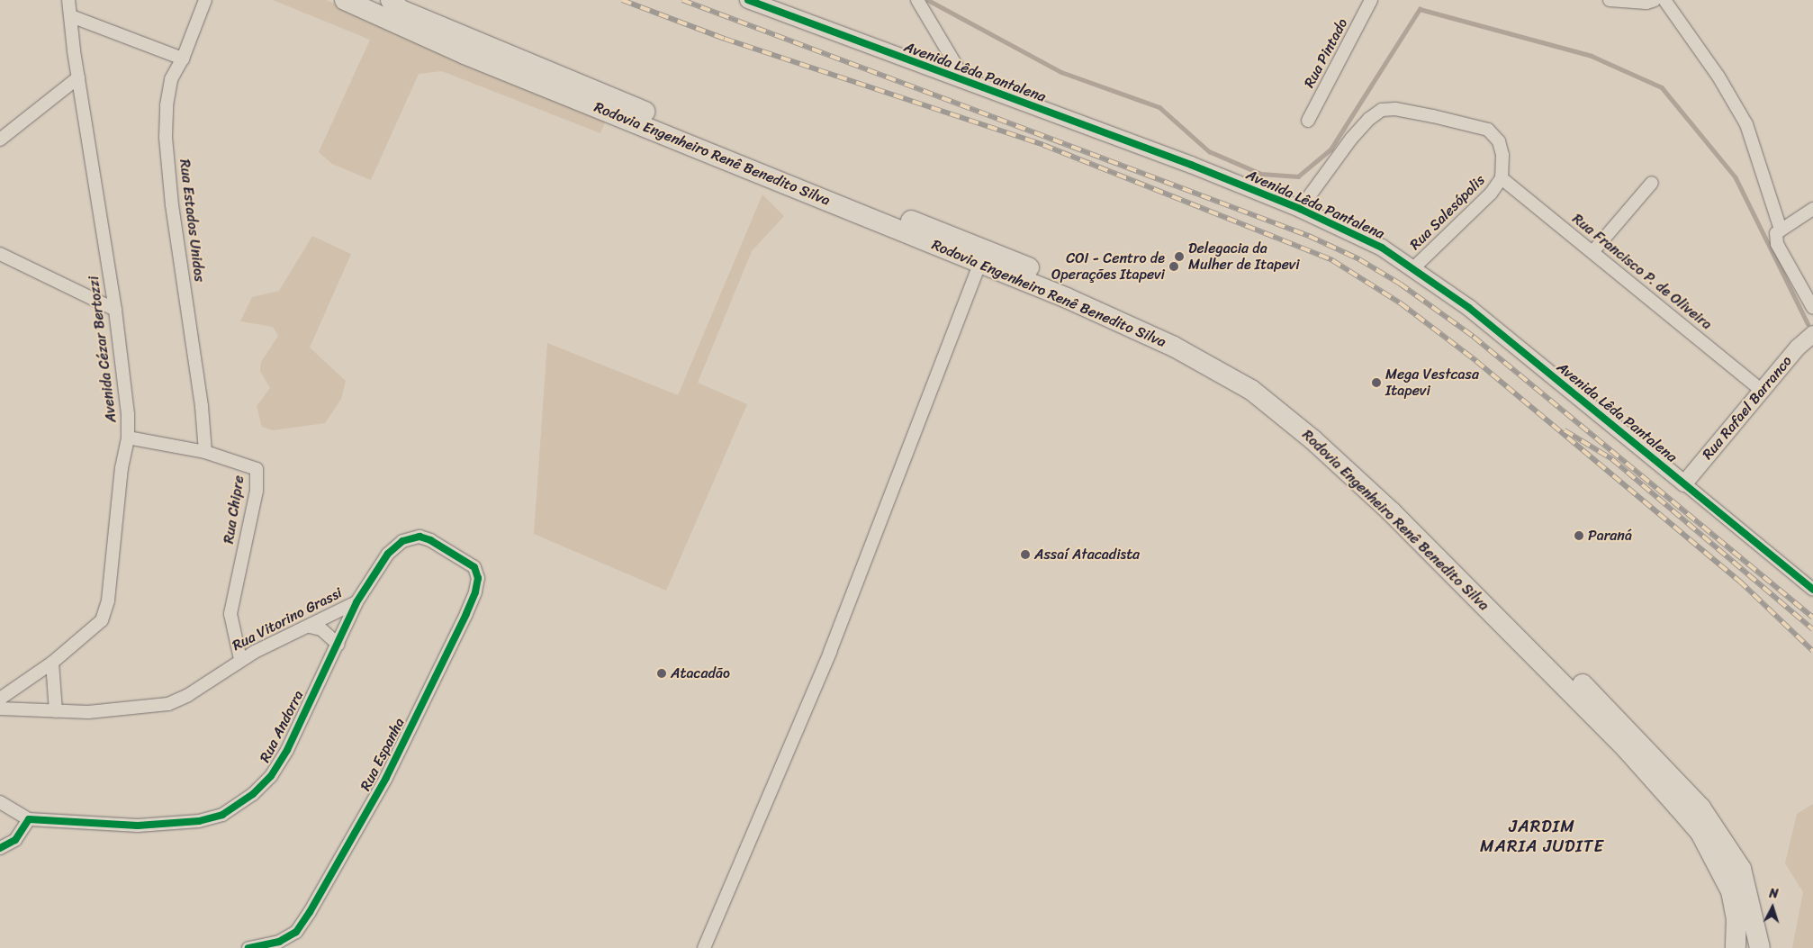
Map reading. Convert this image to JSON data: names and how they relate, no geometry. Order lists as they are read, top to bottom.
{
  "streets": {
    "main road": ["Rodovia Engenheiro Renê Benedito Silva"],
    "street": [
      "Rua Pintado",
      "Avenida Lêda Pantalena",
      "Rua Salesópolis",
      "Rua Estados Unidos",
      "Rua Francisco P. de Oliveira",
      "Avenida Cézar Bertozzi",
      "Rua Rafael Barranco",
      "Rua Chipre",
      "Rua Vitorino Grassi",
      "Rua Andorra",
      "Rua Espanha"
    ]
  },
  "crossings": [
    ["Avenida Lêda Pantalena", "Rua Salesópolis"],
    ["Avenida Lêda Pantalena", "Rua Rafael Barranco"],
    ["Rua Salesópolis", "Rua Francisco P. de Oliveira"],
    ["Rua Estados Unidos", "Rua Chipre"],
    ["Rua Francisco P. de Oliveira", "Rua Rafael Barranco"],
    ["Avenida Cézar Bertozzi", "Rua Chipre"],
    ["Rua Chipre", "Rua Vitorino Grassi"],
    ["Rua Vitorino Grassi", "Rua Andorra"],
    ["Rua Andorra", "Rua Espanha"]
  ],
  "districts": ["JARDIM MARIA JUDITE"],
  "places": [
    "Delegacia da Mulher de Itapevi",
    "COI - Centro de Operações Itapevi",
    "Mega Vestcasa Itapevi",
    "Paraná",
    "Assaí Atacadista",
    "Atacadão"
  ],
  "north": "top"
}
